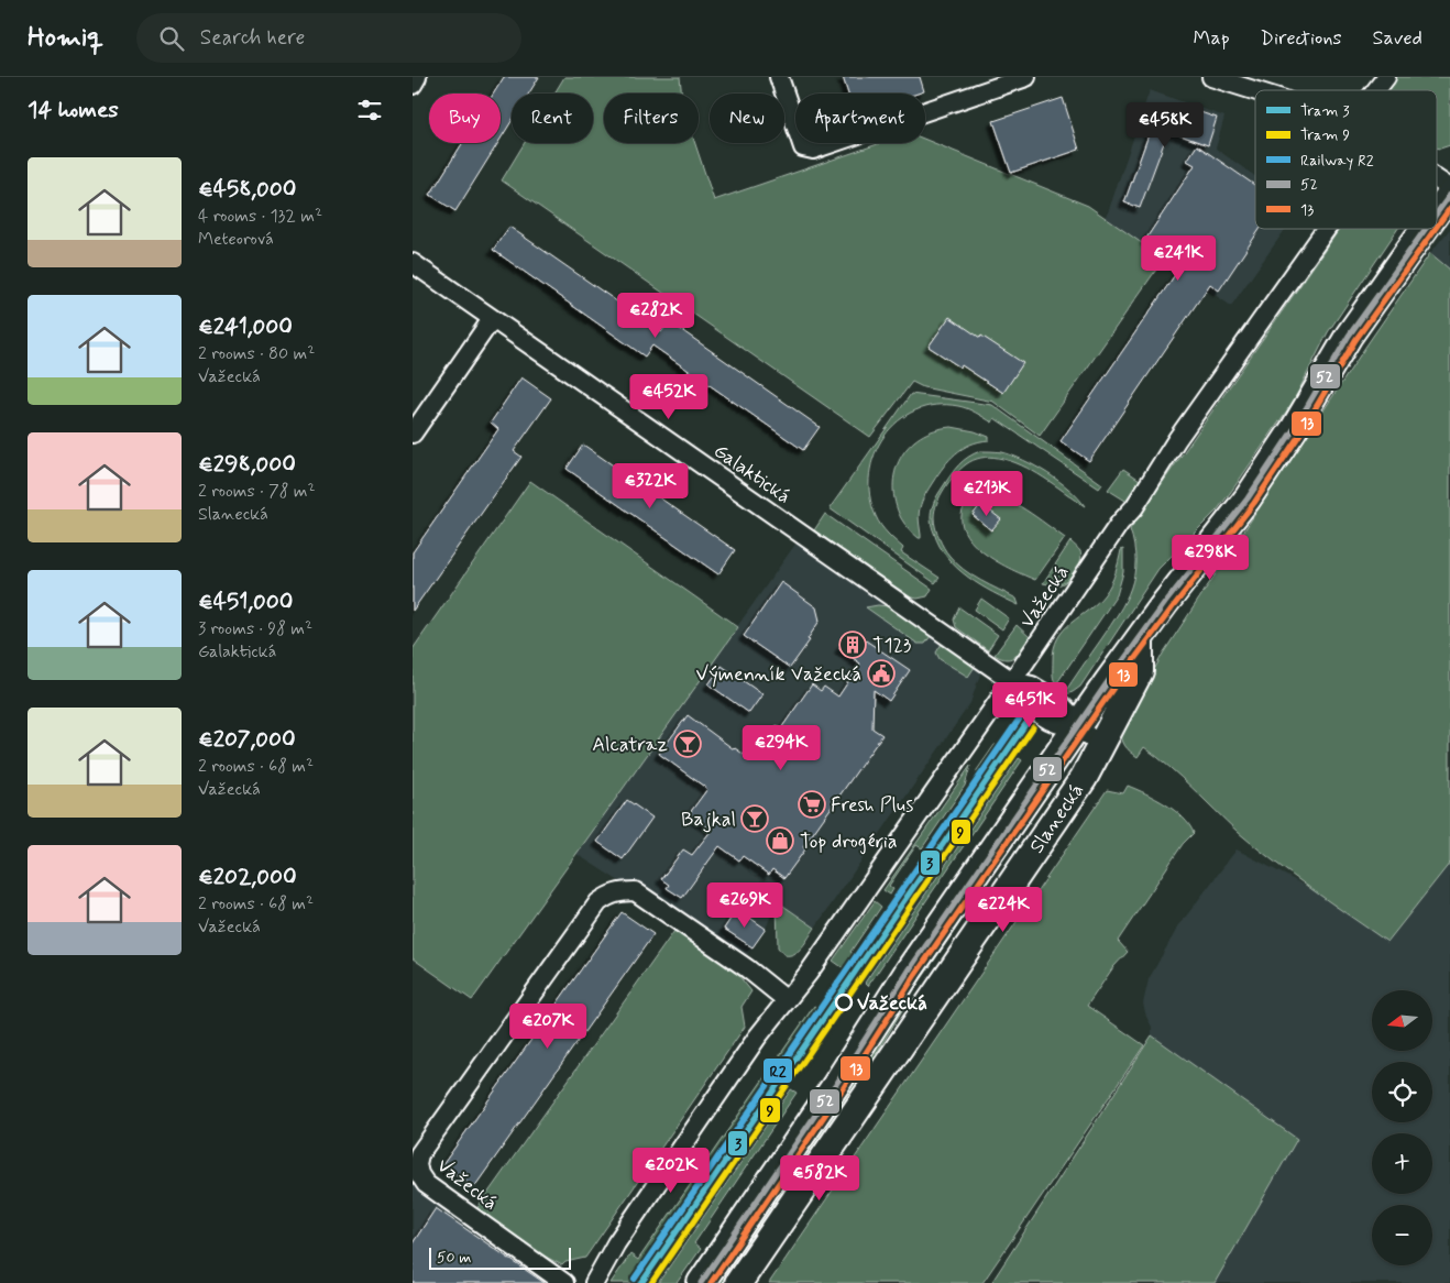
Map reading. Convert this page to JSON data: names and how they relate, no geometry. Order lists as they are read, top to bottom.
{
  "streets": {
    "main road": ["Slanecká"],
    "street": ["Galaktická", "Važecká"]
  },
  "crossings": [
    ["Galaktická", "Važecká"],
    ["Galaktická", "Slanecká"]
  ],
  "places": {
    "building": ["T123"],
    "public building": ["Výmenník Važecká"],
    "bar": ["Alcatraz", "Bajkal"],
    "supermarket": ["Fresh Plus"],
    "shop": ["Top drogéria"],
    "other": ["Važecká"]
  },
  "lines": [
    "transit line 52",
    "transit line 13",
    "rail line R2",
    "tram line 3",
    "tram line 9"
  ],
  "legend": [
    "Tram 3",
    "Tram 9",
    "Railway R2",
    "52",
    "13"
  ],
  "scale_bar": "50 m",
  "north": "left",
  "page": {
    "header": "Homiq",
    "search": "Search here",
    "nav": ["Map", "Directions", "Saved"],
    "heading": "14 homes",
    "chip": [
      "Buy",
      "Rent",
      "Filters",
      "New",
      "Apartment"
    ],
    "price": [
      "€458K",
      "€241K",
      "€282K",
      "€452K",
      "€322K",
      "€213K",
      "€298K",
      "€451K",
      "€294K",
      "€269K",
      "€224K",
      "€207K",
      "€202K",
      "€582K"
    ],
    "list": [
      {
        "name": "€458,000",
        "note": "4 rooms · 132 m² · Meteorová"
      },
      {
        "name": "€241,000",
        "note": "2 rooms · 80 m² · Važecká"
      },
      {
        "name": "€298,000",
        "note": "2 rooms · 78 m² · Slanecká"
      },
      {
        "name": "€451,000",
        "note": "3 rooms · 98 m² · Galaktická"
      },
      {
        "name": "€207,000",
        "note": "2 rooms · 68 m² · Važecká"
      },
      {
        "name": "€202,000",
        "note": "2 rooms · 68 m² · Važecká"
      }
    ],
    "map_buttons": ["+", "−"],
    "scale": "50 m"
  }
}
